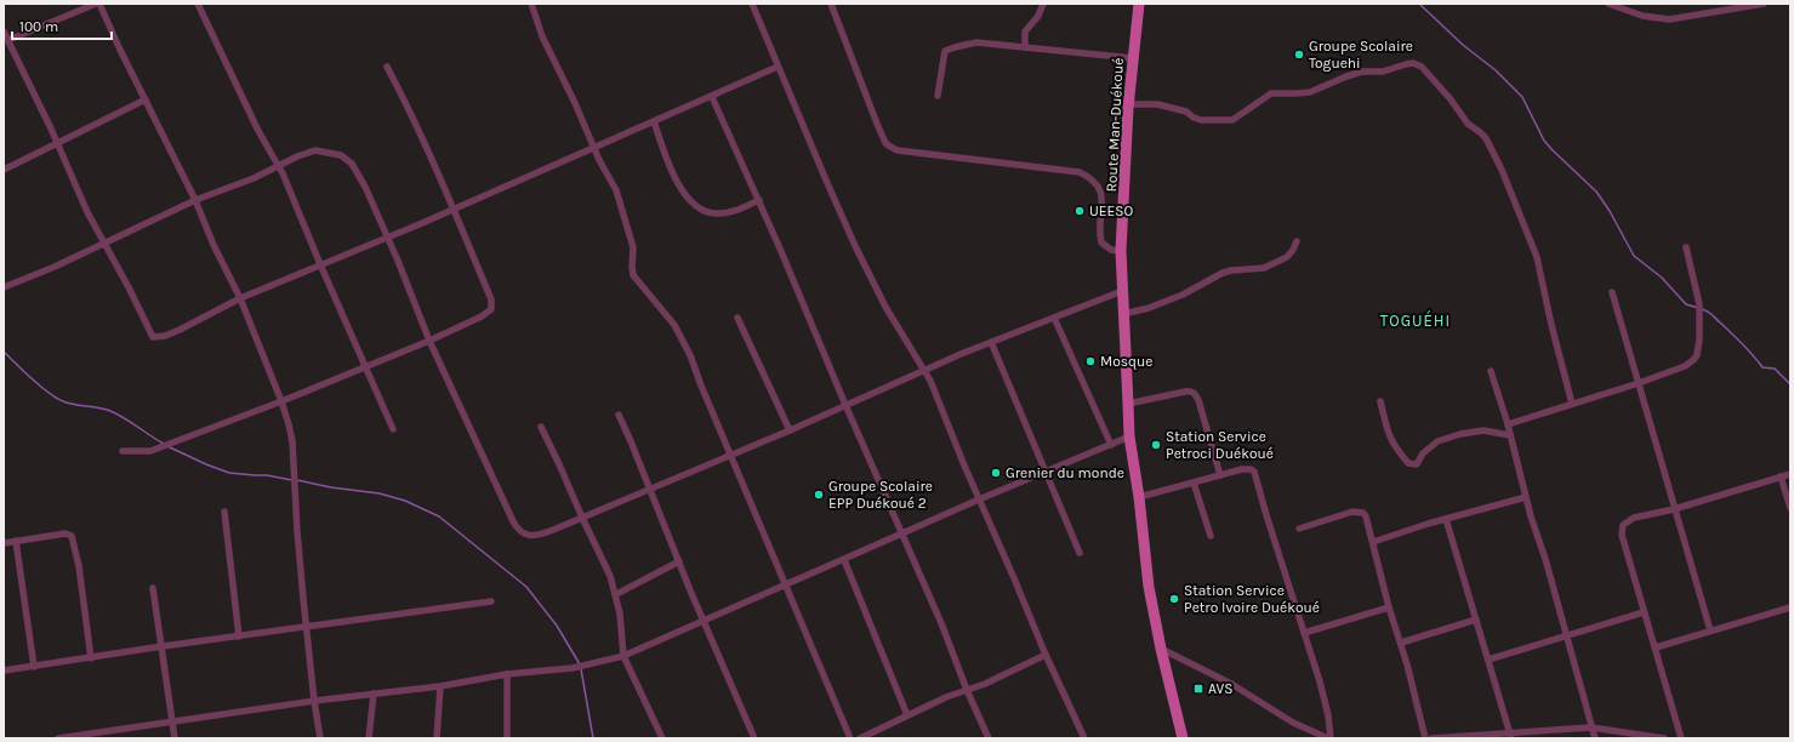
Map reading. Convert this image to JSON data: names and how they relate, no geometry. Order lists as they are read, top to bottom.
{
  "streets": {
    "main road": ["Route Man-Duékoué"]
  },
  "districts": ["TOGUÉHI"],
  "places": {
    "other": [
      "Groupe Scolaire Toguehi",
      "UEESO",
      "Mosque",
      "Station Service Petroci Duékoué",
      "Grenier du monde",
      "Groupe Scolaire EPP Duékoué 2",
      "Station Service Petro Ivoire Duékoué"
    ],
    "transit": ["AVS"]
  },
  "scale_bar": "100 m"
}
